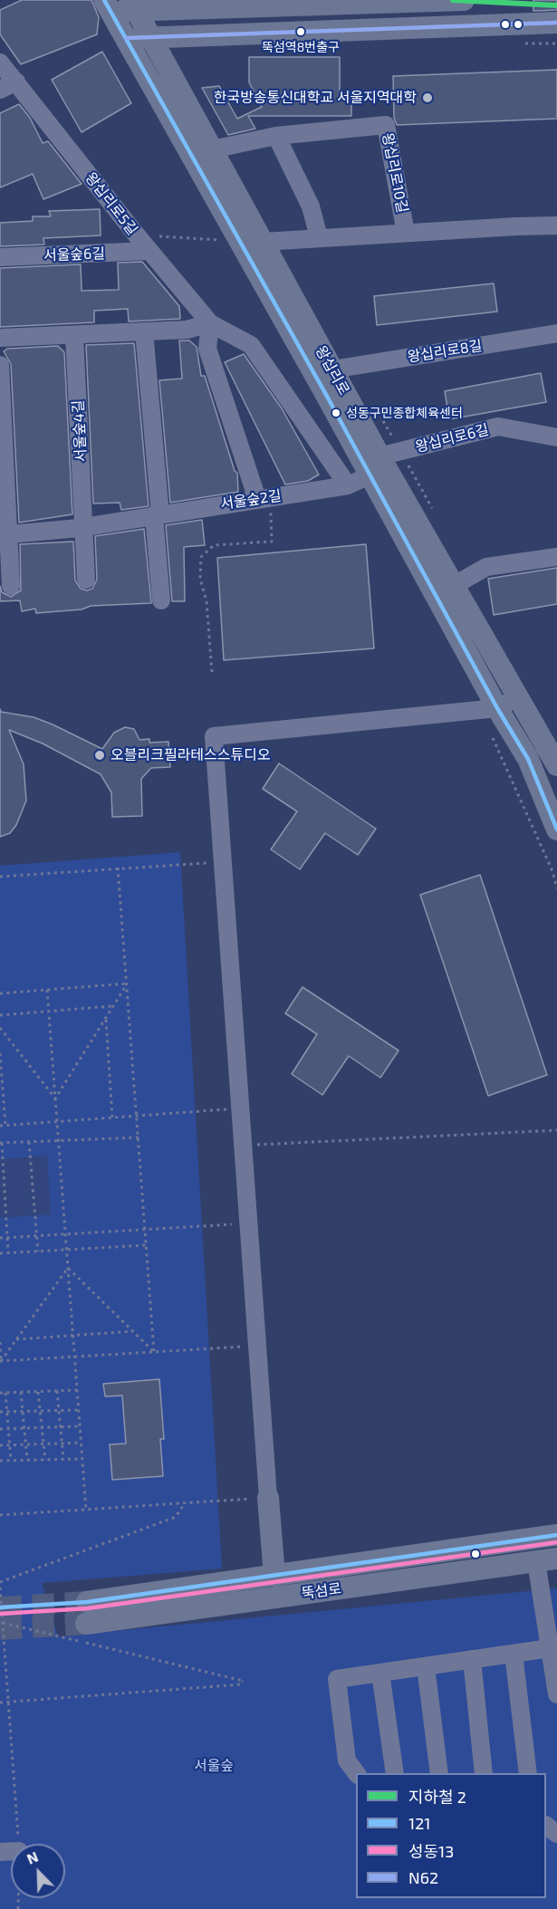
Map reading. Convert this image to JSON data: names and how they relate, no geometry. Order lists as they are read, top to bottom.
{
  "streets": {
    "main road": ["왕십리로", "뚝섬로"],
    "street": [
      "왕십리로10길",
      "왕십리로5길",
      "서울숲6길",
      "왕십리로8길",
      "서울숲4길",
      "왕십리로6길",
      "서울숲2길"
    ]
  },
  "crossings": [
    ["왕십리로10길", "왕십리로"],
    ["왕십리로5길", "서울숲6길"],
    ["왕십리로5길", "서울숲2길"],
    ["왕십리로8길", "왕십리로"],
    ["왕십리로", "왕십리로6길"],
    ["서울숲4길", "서울숲2길"]
  ],
  "parks": ["서울숲"],
  "places": [
    "뚝섬역8번출구",
    "한국방송통신대학교 서울지역대학",
    "성동구민종합체육센터",
    "오블리크필라테스스튜디오"
  ],
  "lines": [
    "metro line 2",
    "transit line 121",
    "transit line N62",
    "transit line 성동13"
  ],
  "legend": [
    "지하철 2",
    "121",
    "성동13",
    "N62"
  ],
  "north": "top left"
}
